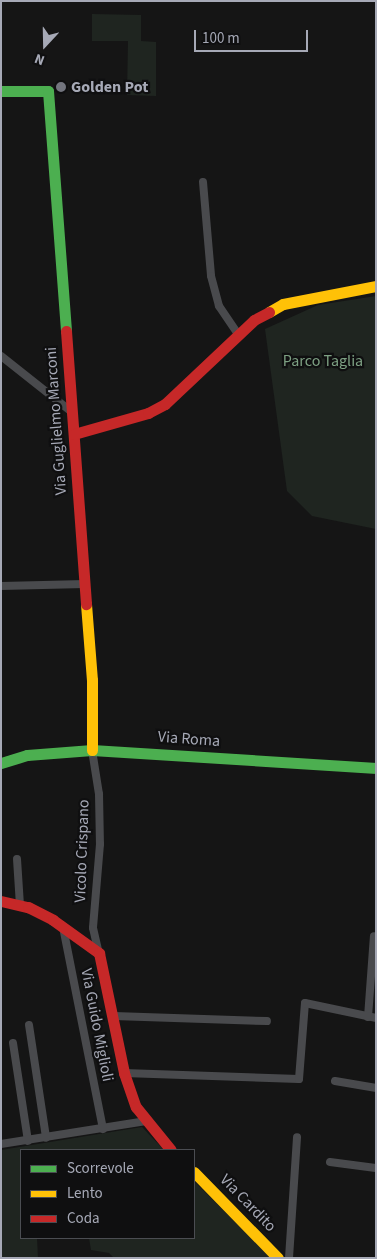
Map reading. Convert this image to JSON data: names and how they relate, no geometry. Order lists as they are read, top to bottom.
{
  "streets": {
    "street": [
      "Via Guglielmo Marconi",
      "Via Roma",
      "Vicolo Crispano",
      "Via Guido Miglioli",
      "Via Cardito"
    ]
  },
  "crossings": [
    ["Via Guglielmo Marconi", "Via Roma"],
    ["Via Guglielmo Marconi", "Vicolo Crispano"],
    ["Via Roma", "Vicolo Crispano"]
  ],
  "parks": ["Parco Taglia"],
  "places": ["Golden Pot"],
  "legend": ["Scorrevole", "Lento", "Coda"],
  "scale_bar": "100 m",
  "north": "bottom"
}
